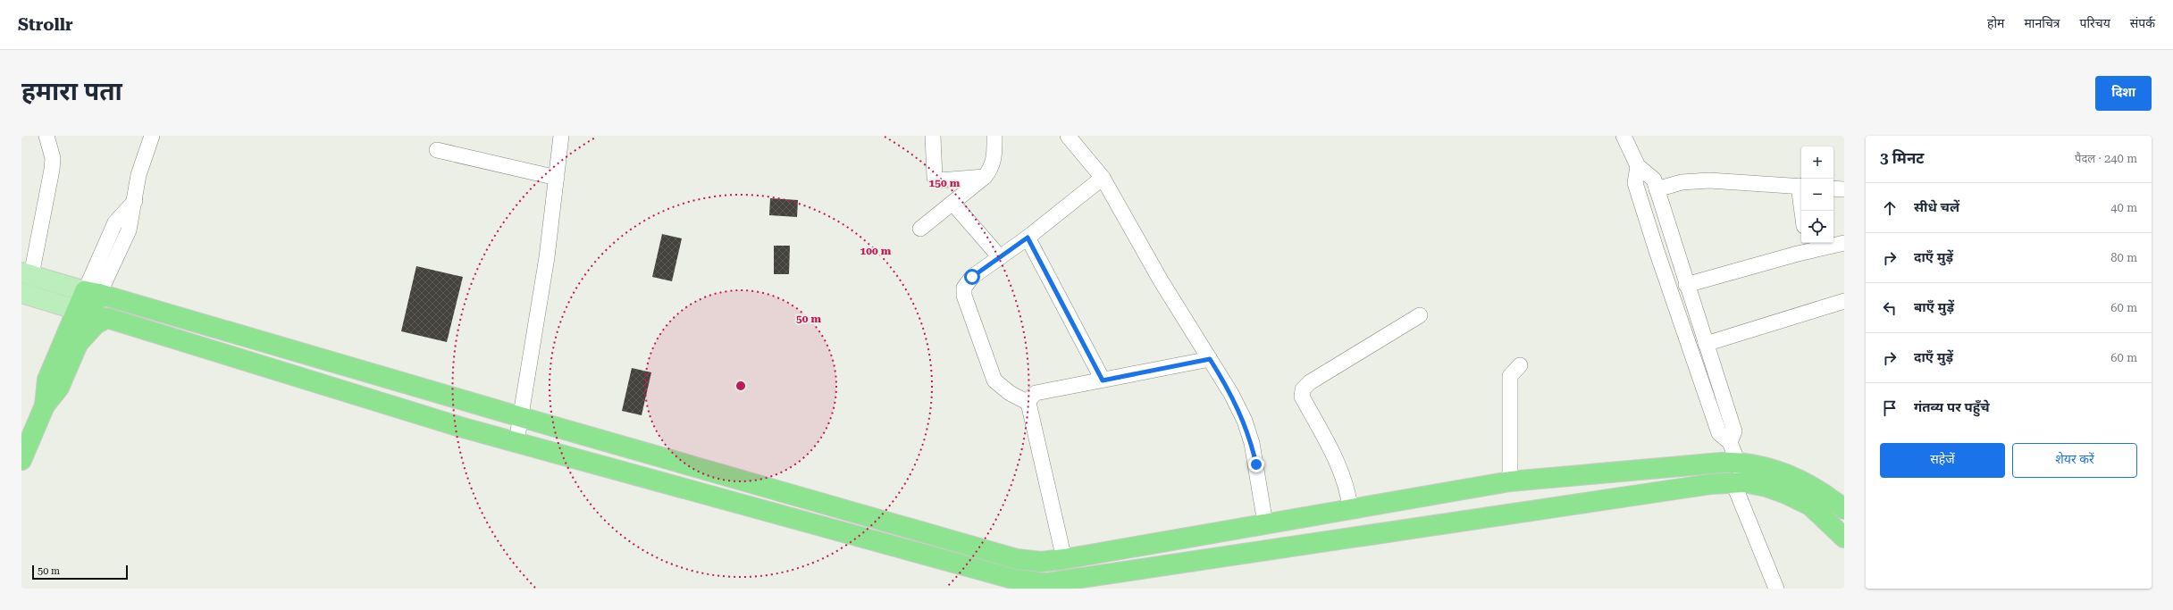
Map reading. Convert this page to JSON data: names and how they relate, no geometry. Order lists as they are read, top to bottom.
{
  "scale_bar": "50 m",
  "page": {
    "header": "Strollr",
    "nav": [
      "होम",
      "मानचित्र",
      "परिचय",
      "संपर्क"
    ],
    "buttons": [
      "दिशा",
      ["सहेजें", "शेयर करें"]
    ],
    "title": "हमारा पता",
    "heading": ["3 मिनट", "पैदल · 240 m"],
    "map_buttons": ["+", "−"],
    "list": [
      ["सीधे चलें", "40 m"],
      ["दाएँ मुड़ें", "80 m"],
      ["बाएँ मुड़ें", "60 m"],
      ["दाएँ मुड़ें", "60 m"],
      "गंतव्य पर पहुँचे"
    ],
    "scale": "50 m"
  },
  "rings": ["150 m", "100 m", "50 m"]
}
